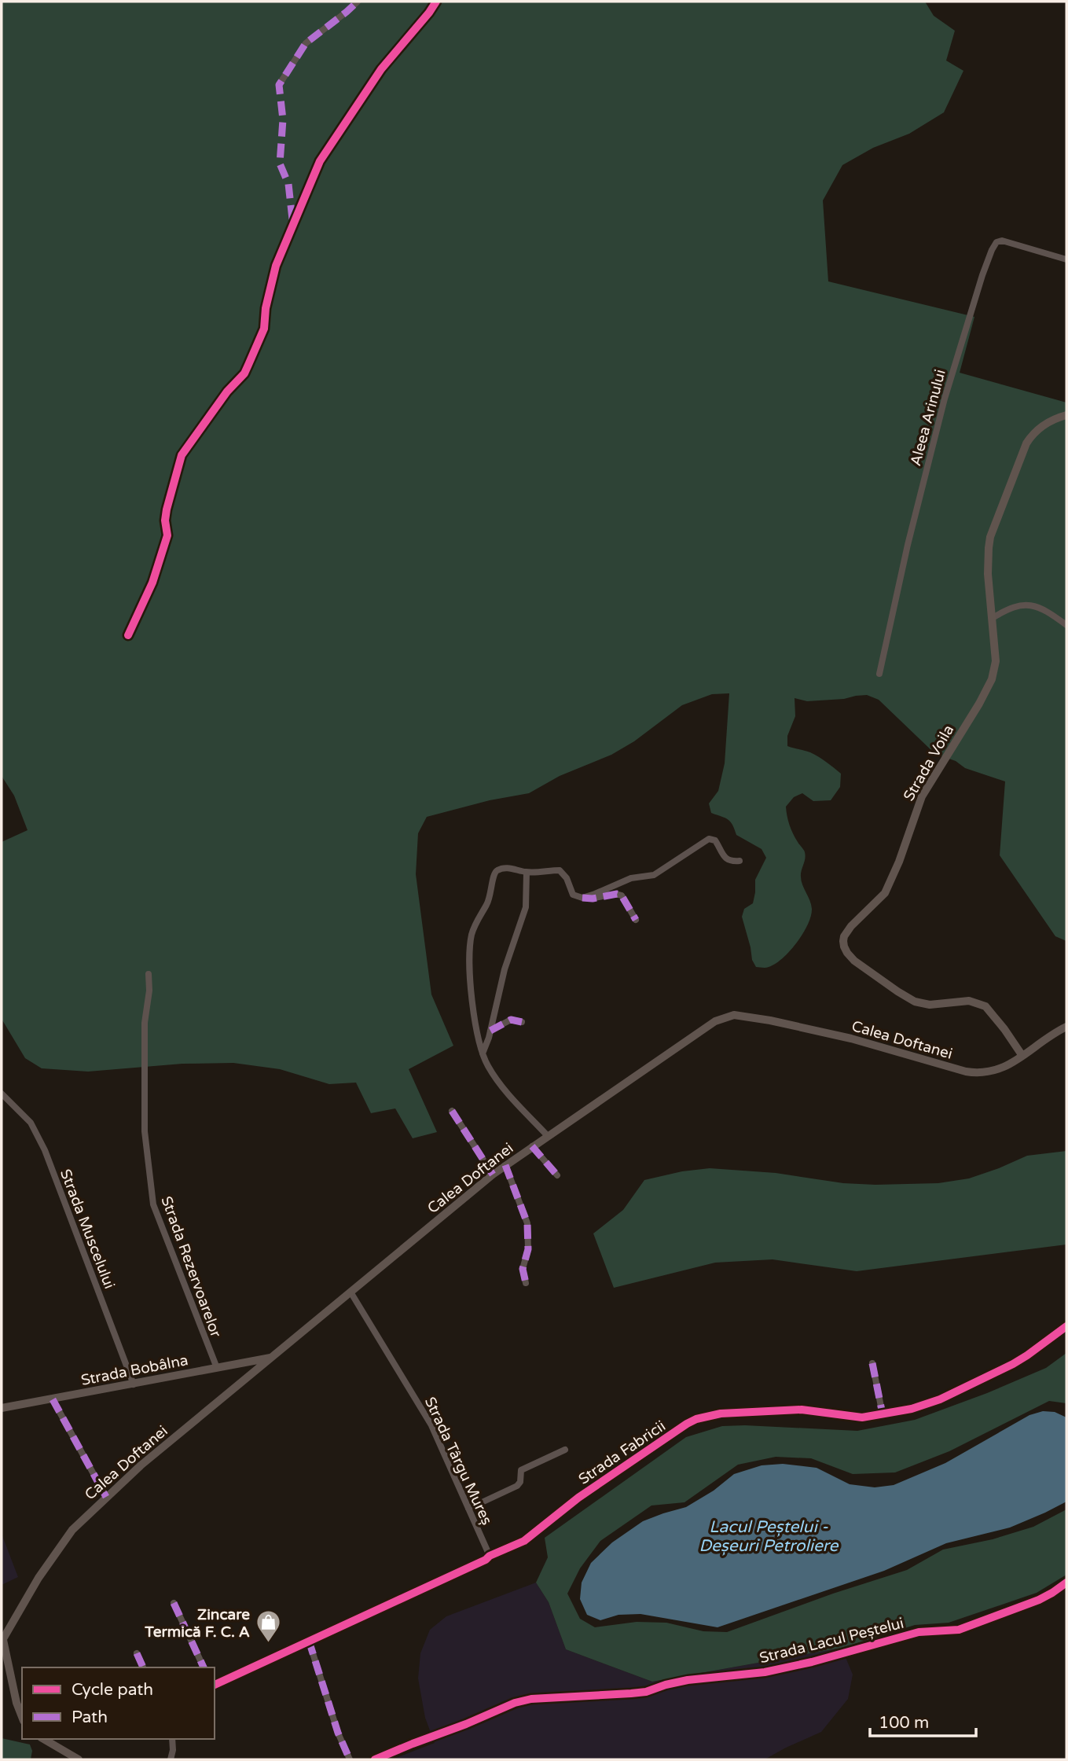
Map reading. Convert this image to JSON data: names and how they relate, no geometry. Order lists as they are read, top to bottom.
{
  "streets": {
    "main road": ["Strada Voila", "Calea Doftanei", "Strada Bobâlna"],
    "street": [
      "Aleea Arinului",
      "Strada Muscelului",
      "Strada Rezervoarelor",
      "Strada Fabricii",
      "Strada Târgu Mureș",
      "Strada Lacul Peștelui"
    ]
  },
  "crossings": [
    ["Strada Voila", "Calea Doftanei"],
    ["Calea Doftanei", "Strada Bobâlna"],
    ["Calea Doftanei", "Strada Târgu Mureș"],
    ["Strada Muscelului", "Strada Bobâlna"],
    ["Strada Rezervoarelor", "Strada Bobâlna"],
    ["Strada Fabricii", "Strada Târgu Mureș"]
  ],
  "water": ["Lacul Peștelui - Deșeuri Petroliere"],
  "places": {
    "shop": ["Zincare Termică F. C. A"]
  },
  "legend": ["Cycle path", "Path"],
  "scale_bar": "100 m"
}
